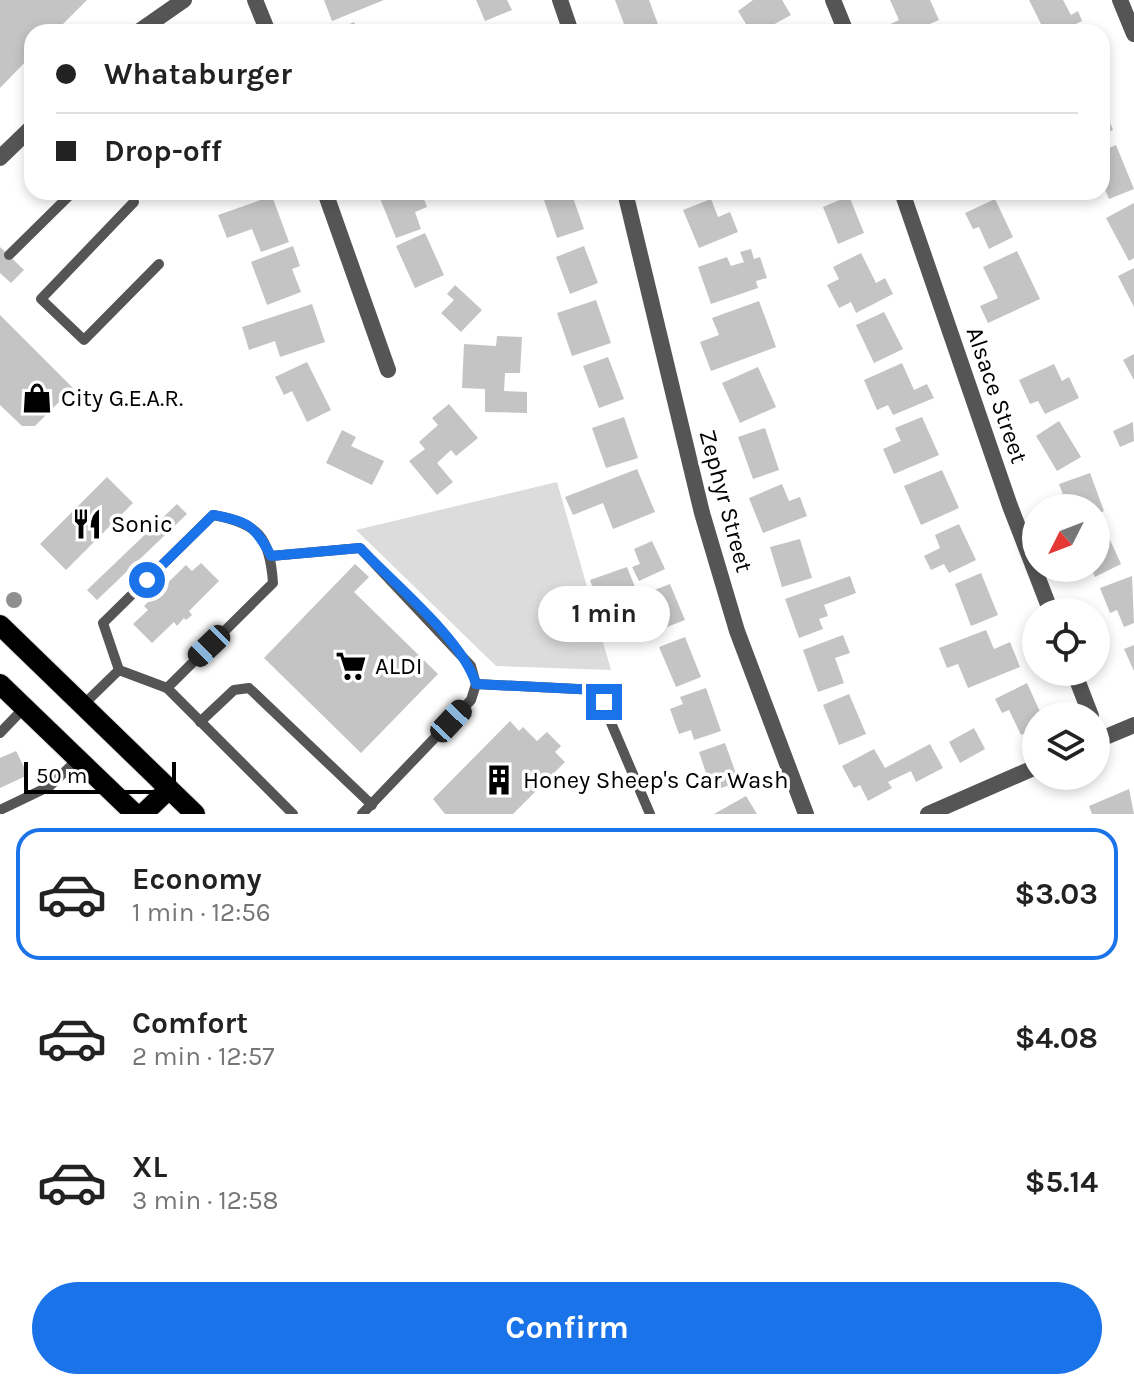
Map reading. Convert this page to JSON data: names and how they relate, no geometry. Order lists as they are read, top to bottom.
{
  "streets": {
    "street": ["Alsace Street", "Zephyr Street"]
  },
  "places": {
    "shop": ["City G.E.A.R."],
    "restaurant": ["Sonic"],
    "supermarket": ["ALDI"],
    "building": ["Honey Sheep's Car Wash"]
  },
  "scale_bar": "50 m",
  "north": "bottom left",
  "page": {
    "banner": ["Whataburger", "Drop-off"],
    "bubble": "1 min",
    "scale": "50 m",
    "list": [
      {
        "name": "Economy",
        "note": "1 min · 12:56",
        "value": "$3.03"
      },
      {
        "name": "Comfort",
        "note": "2 min · 12:57",
        "value": "$4.08"
      },
      {
        "name": "XL",
        "note": "3 min · 12:58",
        "value": "$5.14"
      }
    ],
    "buttons": "Confirm"
  }
}
